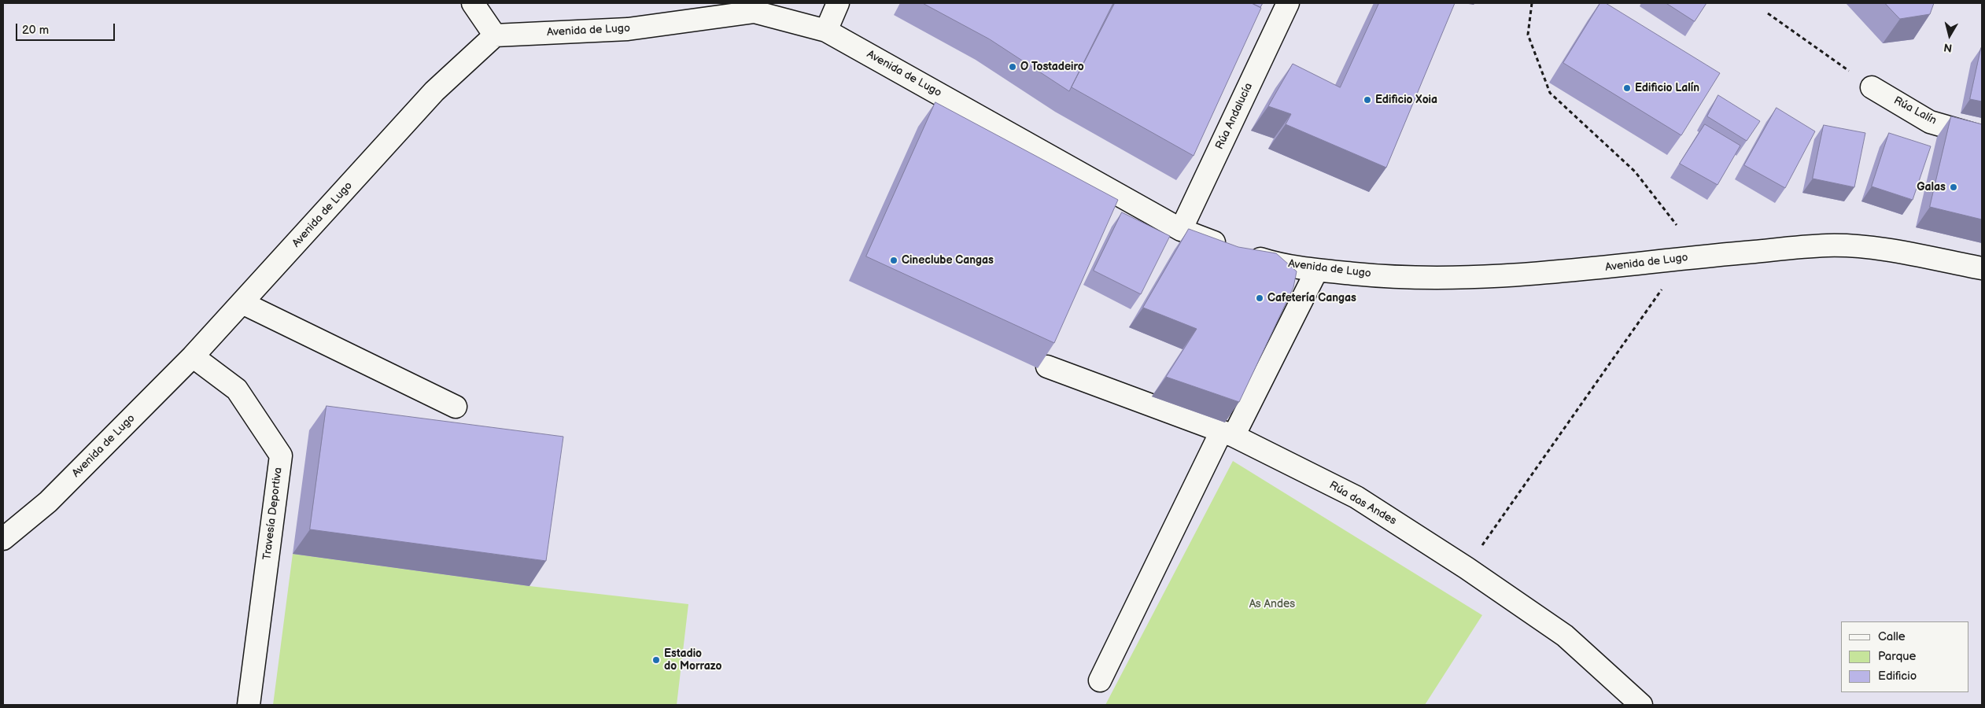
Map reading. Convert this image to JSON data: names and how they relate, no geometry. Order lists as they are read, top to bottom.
{
  "streets": {
    "street": [
      "Avenida de Lugo",
      "Rúa Lalín",
      "Rúa Andalucía",
      "Rúa das Andes",
      "Travesía Deportiva"
    ]
  },
  "crossings": [
    ["Avenida de Lugo", "Rúa Andalucía"],
    ["Avenida de Lugo", "Travesía Deportiva"]
  ],
  "parks": ["As Andes"],
  "places": [
    "O Tostadeiro",
    "Edificio Lalín",
    "Edificio Xoia",
    "Galas",
    "Cineclube Cangas",
    "Cafetería Cangas",
    "Estadio do Morrazo"
  ],
  "legend": ["Calle", "Parque", "Edificio"],
  "scale_bar": "20 m",
  "north": "bottom"
}
